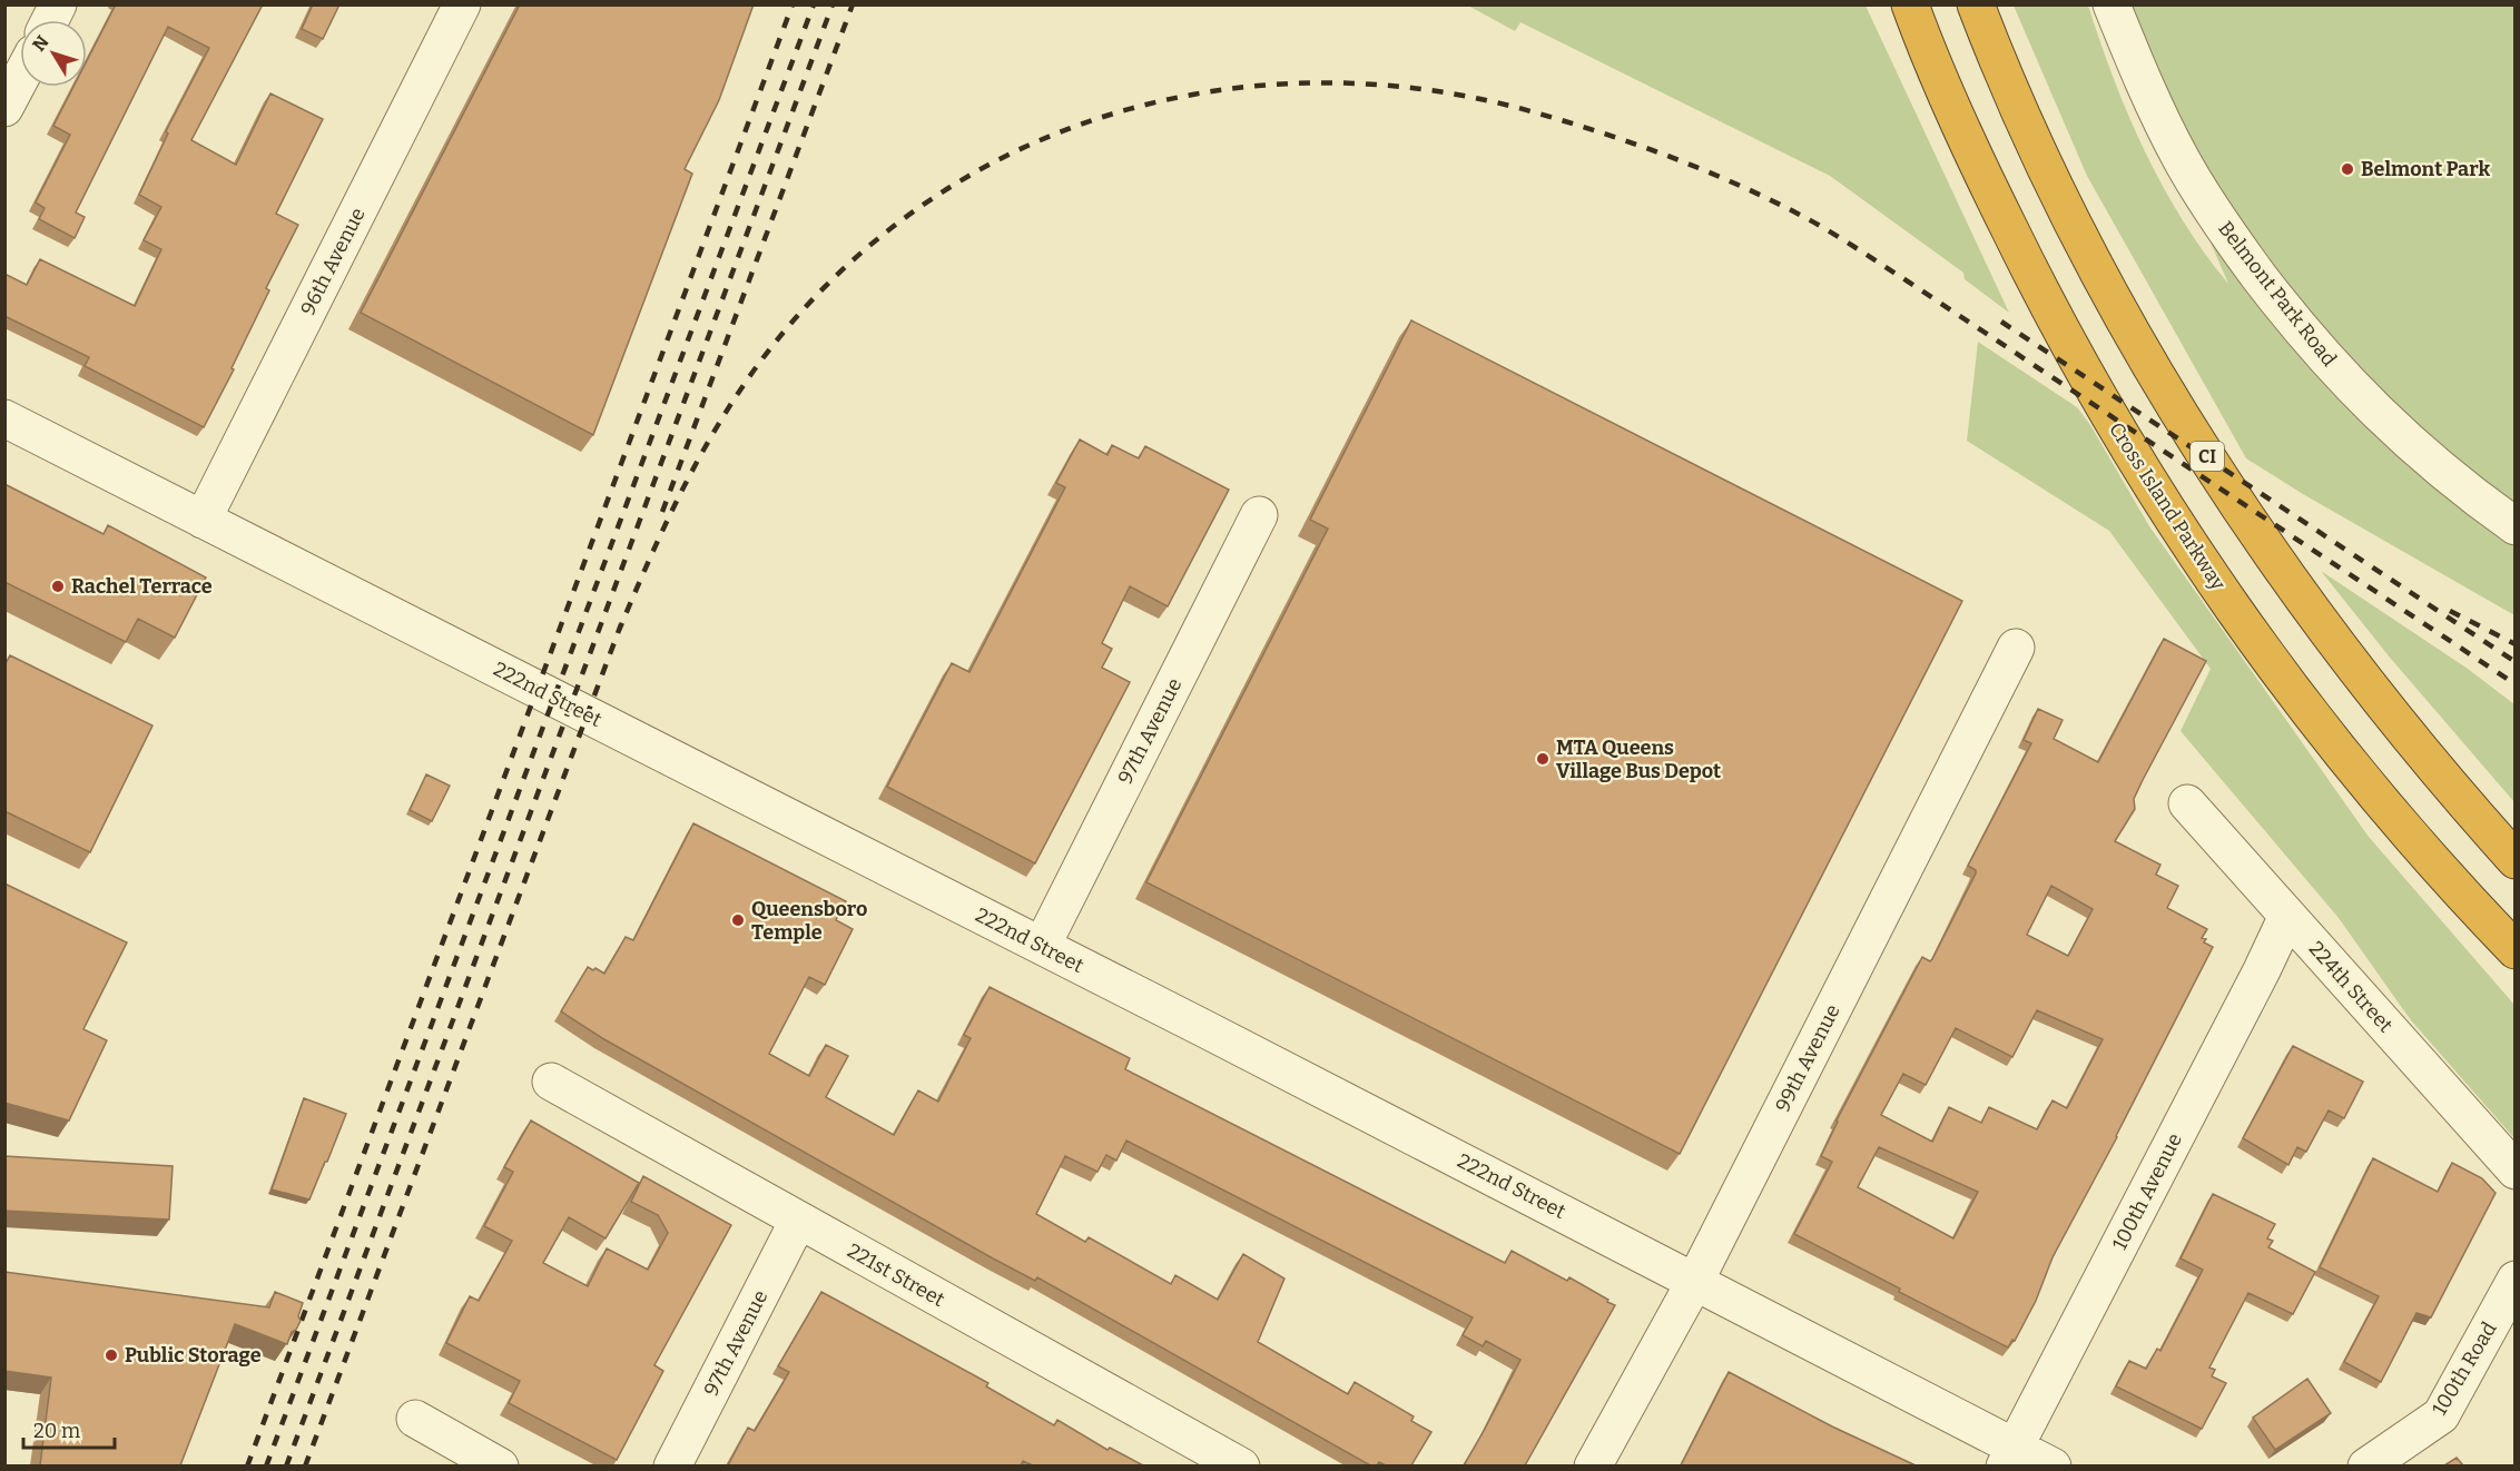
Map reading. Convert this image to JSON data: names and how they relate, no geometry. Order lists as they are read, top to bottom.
{
  "streets": {
    "highway": ["CI", "Cross Island Parkway"],
    "street": [
      "96th Avenue",
      "Belmont Park Road",
      "222nd Street",
      "97th Avenue",
      "224th Street",
      "99th Avenue",
      "100th Avenue",
      "221st Street",
      "100th Road"
    ]
  },
  "crossings": [
    ["96th Avenue", "222nd Street"],
    ["222nd Street", "97th Avenue"],
    ["222nd Street", "99th Avenue"],
    ["222nd Street", "100th Avenue"],
    ["97th Avenue", "221st Street"],
    ["224th Street", "100th Avenue"]
  ],
  "places": [
    "Belmont Park",
    "Rachel Terrace",
    "MTA Queens Village Bus Depot",
    "Queensboro Temple",
    "Public Storage"
  ],
  "scale_bar": "20 m",
  "north": "top left"
}
